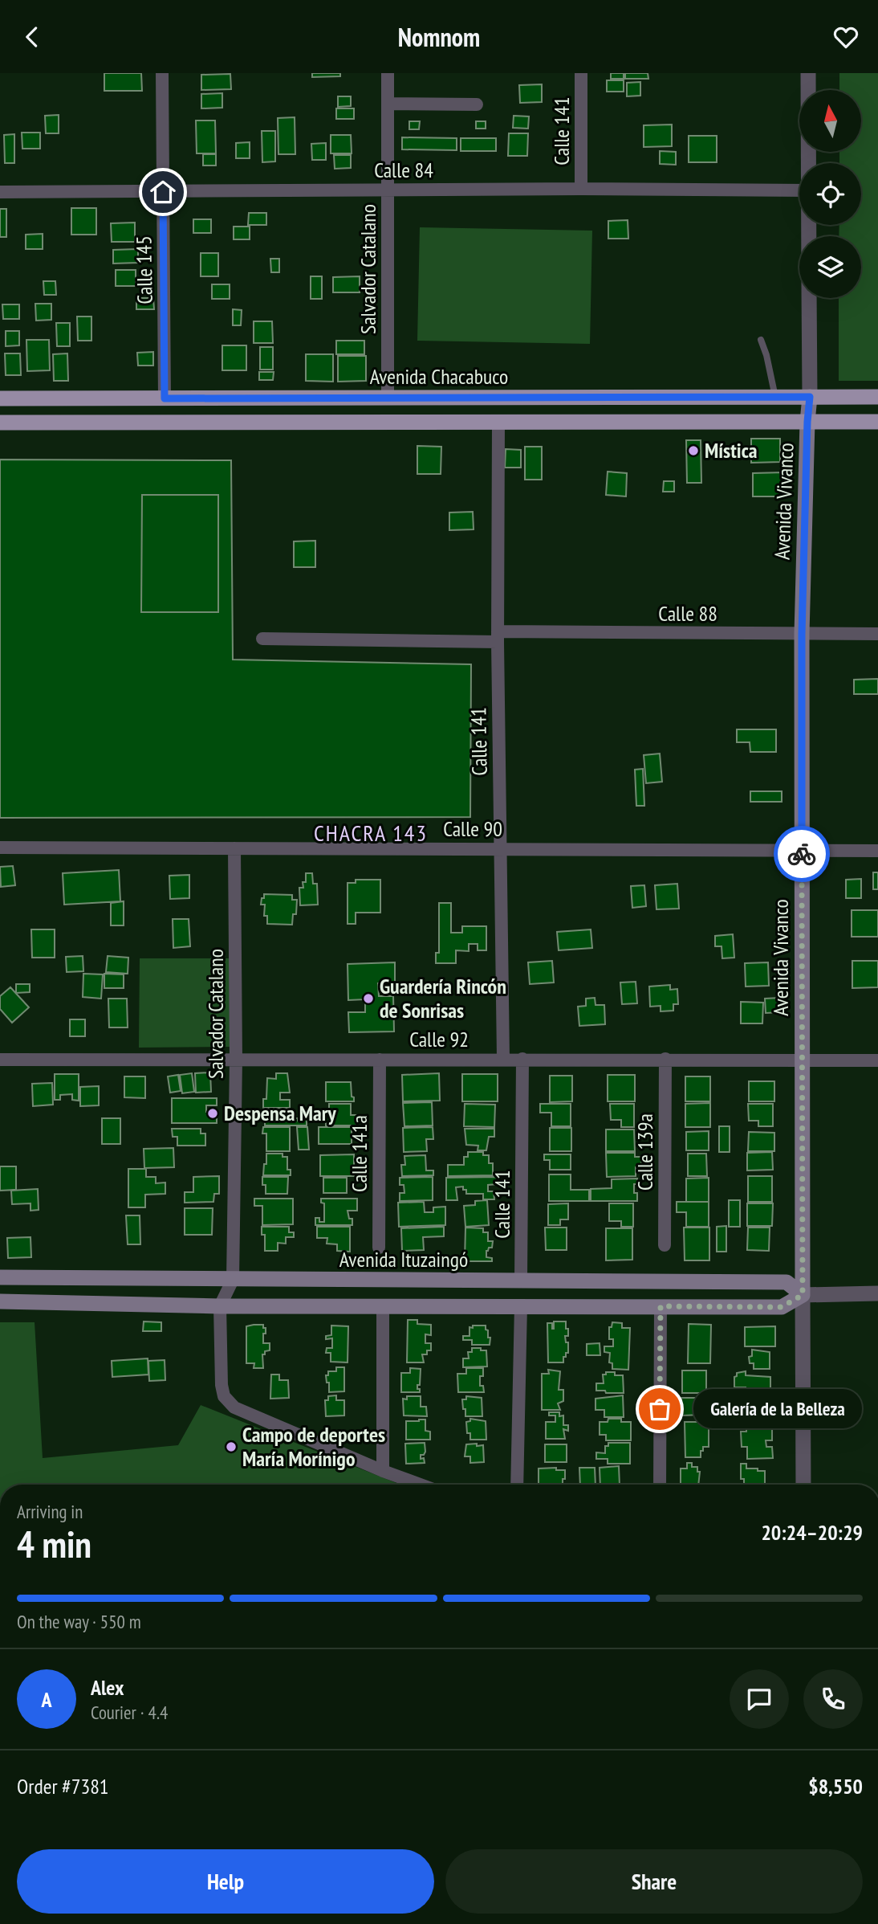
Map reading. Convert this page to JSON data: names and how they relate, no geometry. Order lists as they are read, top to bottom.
{
  "streets": {
    "main road": ["Avenida Chacabuco", "Avenida Vivanco", "Avenida Ituzaingó"],
    "street": [
      "Calle 141",
      "Calle 84",
      "Salvador Catalano",
      "Calle 145",
      "Calle 88",
      "Calle 90",
      "Calle 92",
      "Calle 139a",
      "Calle 141a"
    ]
  },
  "crossings": [
    ["Calle 141", "Calle 84"],
    ["Calle 141", "Calle 88"],
    ["Calle 141", "Calle 90"],
    ["Calle 141", "Calle 92"],
    ["Calle 141", "Avenida Ituzaingó"],
    ["Calle 84", "Salvador Catalano"],
    ["Calle 84", "Calle 145"],
    ["Salvador Catalano", "Avenida Chacabuco"],
    ["Salvador Catalano", "Calle 90"],
    ["Salvador Catalano", "Calle 92"],
    ["Salvador Catalano", "Avenida Ituzaingó"],
    ["Calle 145", "Avenida Chacabuco"],
    ["Avenida Chacabuco", "Avenida Vivanco"],
    ["Avenida Vivanco", "Calle 88"],
    ["Avenida Vivanco", "Calle 90"],
    ["Avenida Vivanco", "Calle 92"],
    ["Avenida Vivanco", "Avenida Ituzaingó"],
    ["Calle 92", "Calle 139a"],
    ["Calle 92", "Calle 141a"]
  ],
  "districts": ["CHACRA 143"],
  "places": [
    "Mística",
    "Guardería Rincón de Sonrisas",
    "Despensa Mary",
    "Galería de la Belleza",
    "Campo de deportes María Morínigo"
  ],
  "north": "top",
  "page": {
    "header": "Nomnom",
    "bubble": "Galería de la Belleza",
    "heading": ["4 min", "Arriving in", "20:24–20:29"],
    "panel": [
      "Alex",
      "Courier · 4.4",
      "Order #7381",
      "$8,550"
    ],
    "bar": "On the way · 550 m",
    "round": "A",
    "buttons": ["Help", "Share"]
  }
}
